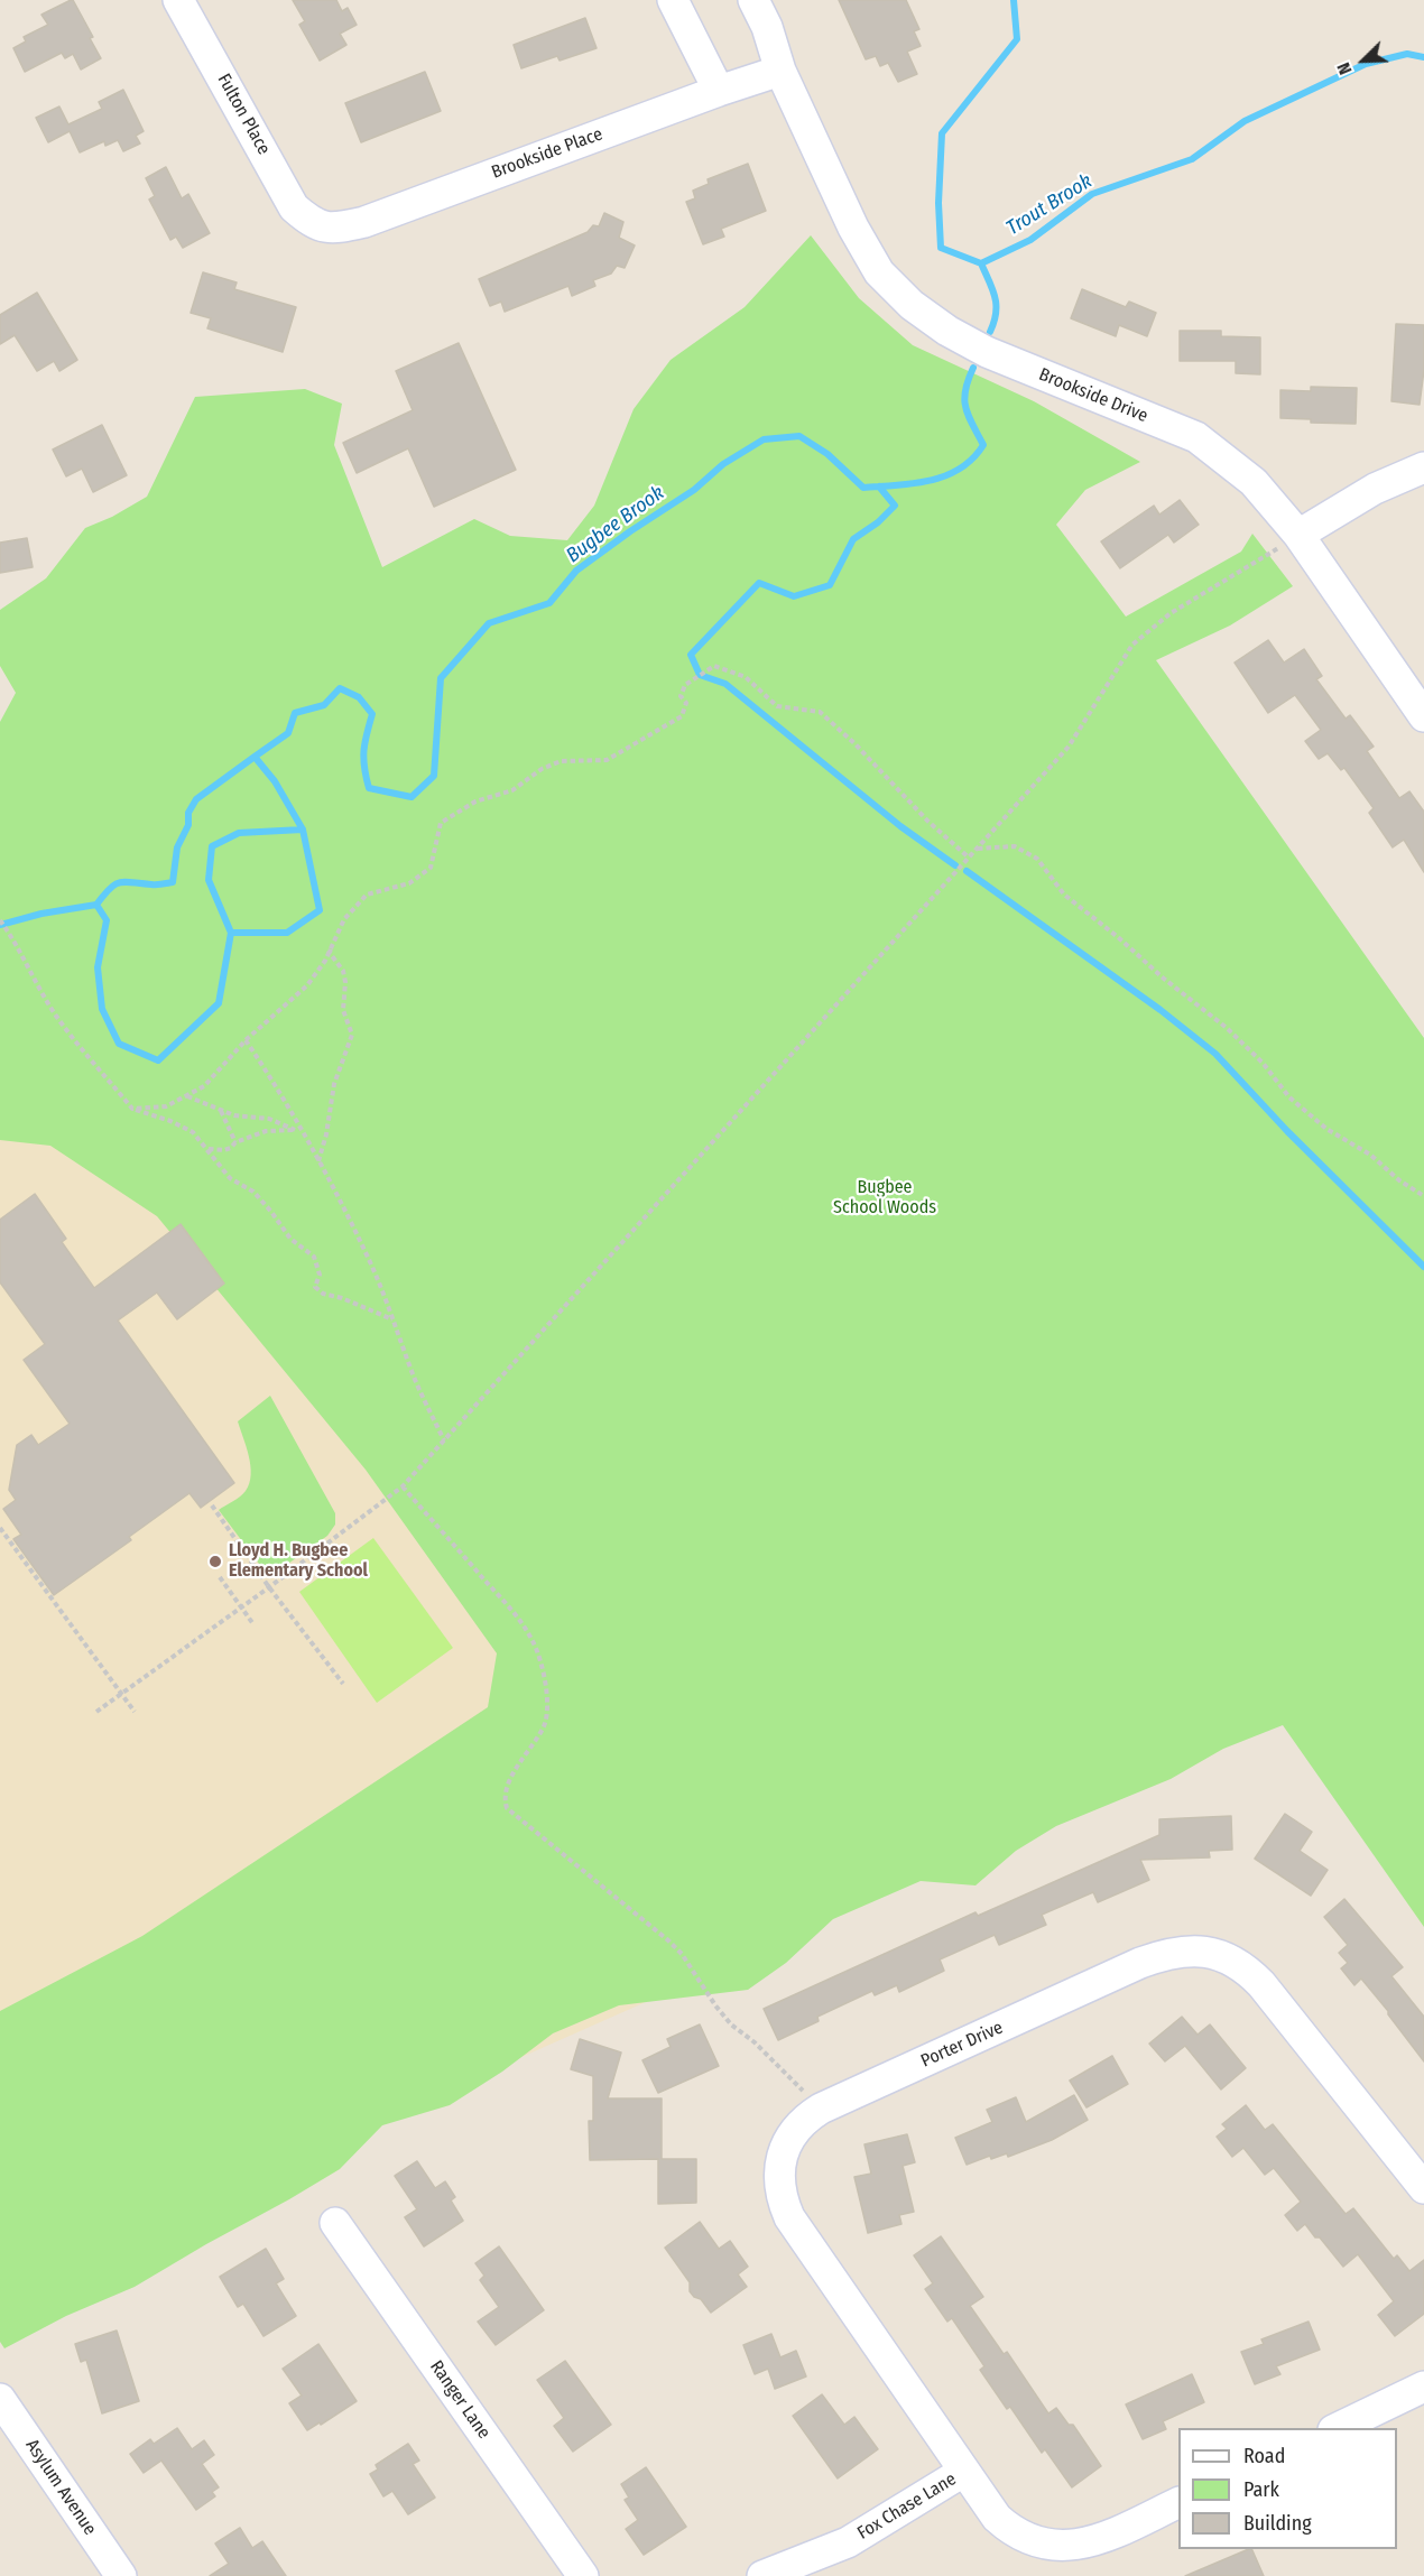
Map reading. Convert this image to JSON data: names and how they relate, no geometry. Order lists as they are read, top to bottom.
{
  "streets": {
    "street": [
      "Fulton Place",
      "Brookside Place",
      "Brookside Drive",
      "Porter Drive",
      "Ranger Lane",
      "Asylum Avenue",
      "Fox Chase Lane"
    ]
  },
  "crossings": [
    ["Fulton Place", "Brookside Place"],
    ["Brookside Place", "Brookside Drive"],
    ["Porter Drive", "Fox Chase Lane"]
  ],
  "water": ["Trout Brook", "Bugbee Brook"],
  "parks": ["Bugbee School Woods"],
  "places": ["Lloyd H. Bugbee Elementary School"],
  "legend": ["Road", "Park", "Building"],
  "north": "bottom left"
}
